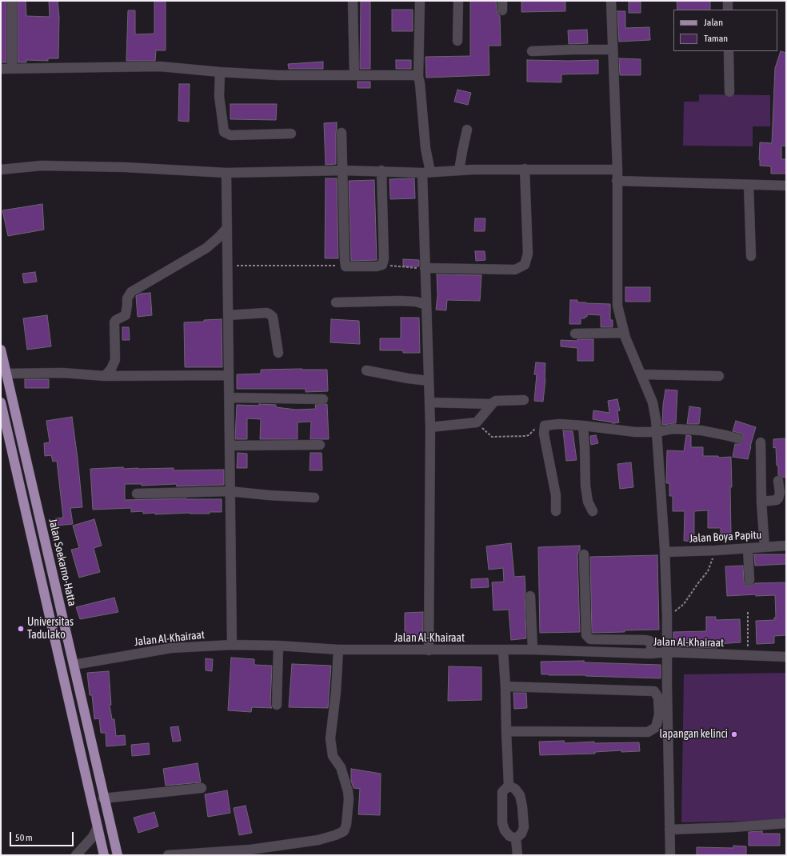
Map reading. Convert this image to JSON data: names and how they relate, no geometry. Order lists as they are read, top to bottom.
{
  "streets": {
    "main road": ["Jalan Soekarno-Hatta"],
    "street": ["Jalan Boya Papitu", "Jalan Al-Khairaat"]
  },
  "crossings": [
    ["Jalan Soekarno-Hatta", "Jalan Al-Khairaat"]
  ],
  "places": ["Universitas Tadulako", "lapangan kelinci"],
  "legend": ["Jalan", "Taman"],
  "scale_bar": "50 m"
}
